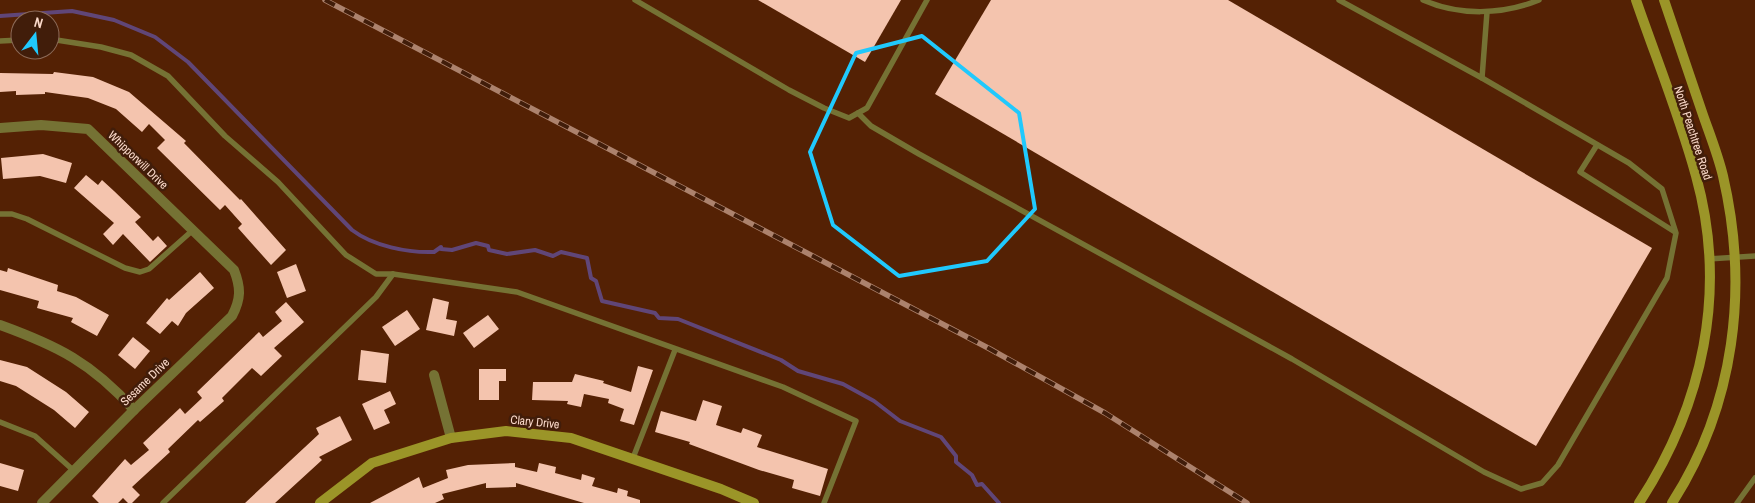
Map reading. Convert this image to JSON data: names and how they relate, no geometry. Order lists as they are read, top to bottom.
{
  "streets": {
    "main road": ["North Peachtree Road", "Clary Drive"],
    "street": ["Whipporwill Drive", "Sesame Drive"]
  },
  "crossings": [
    ["Whipporwill Drive", "Sesame Drive"]
  ],
  "north": "top"
}
